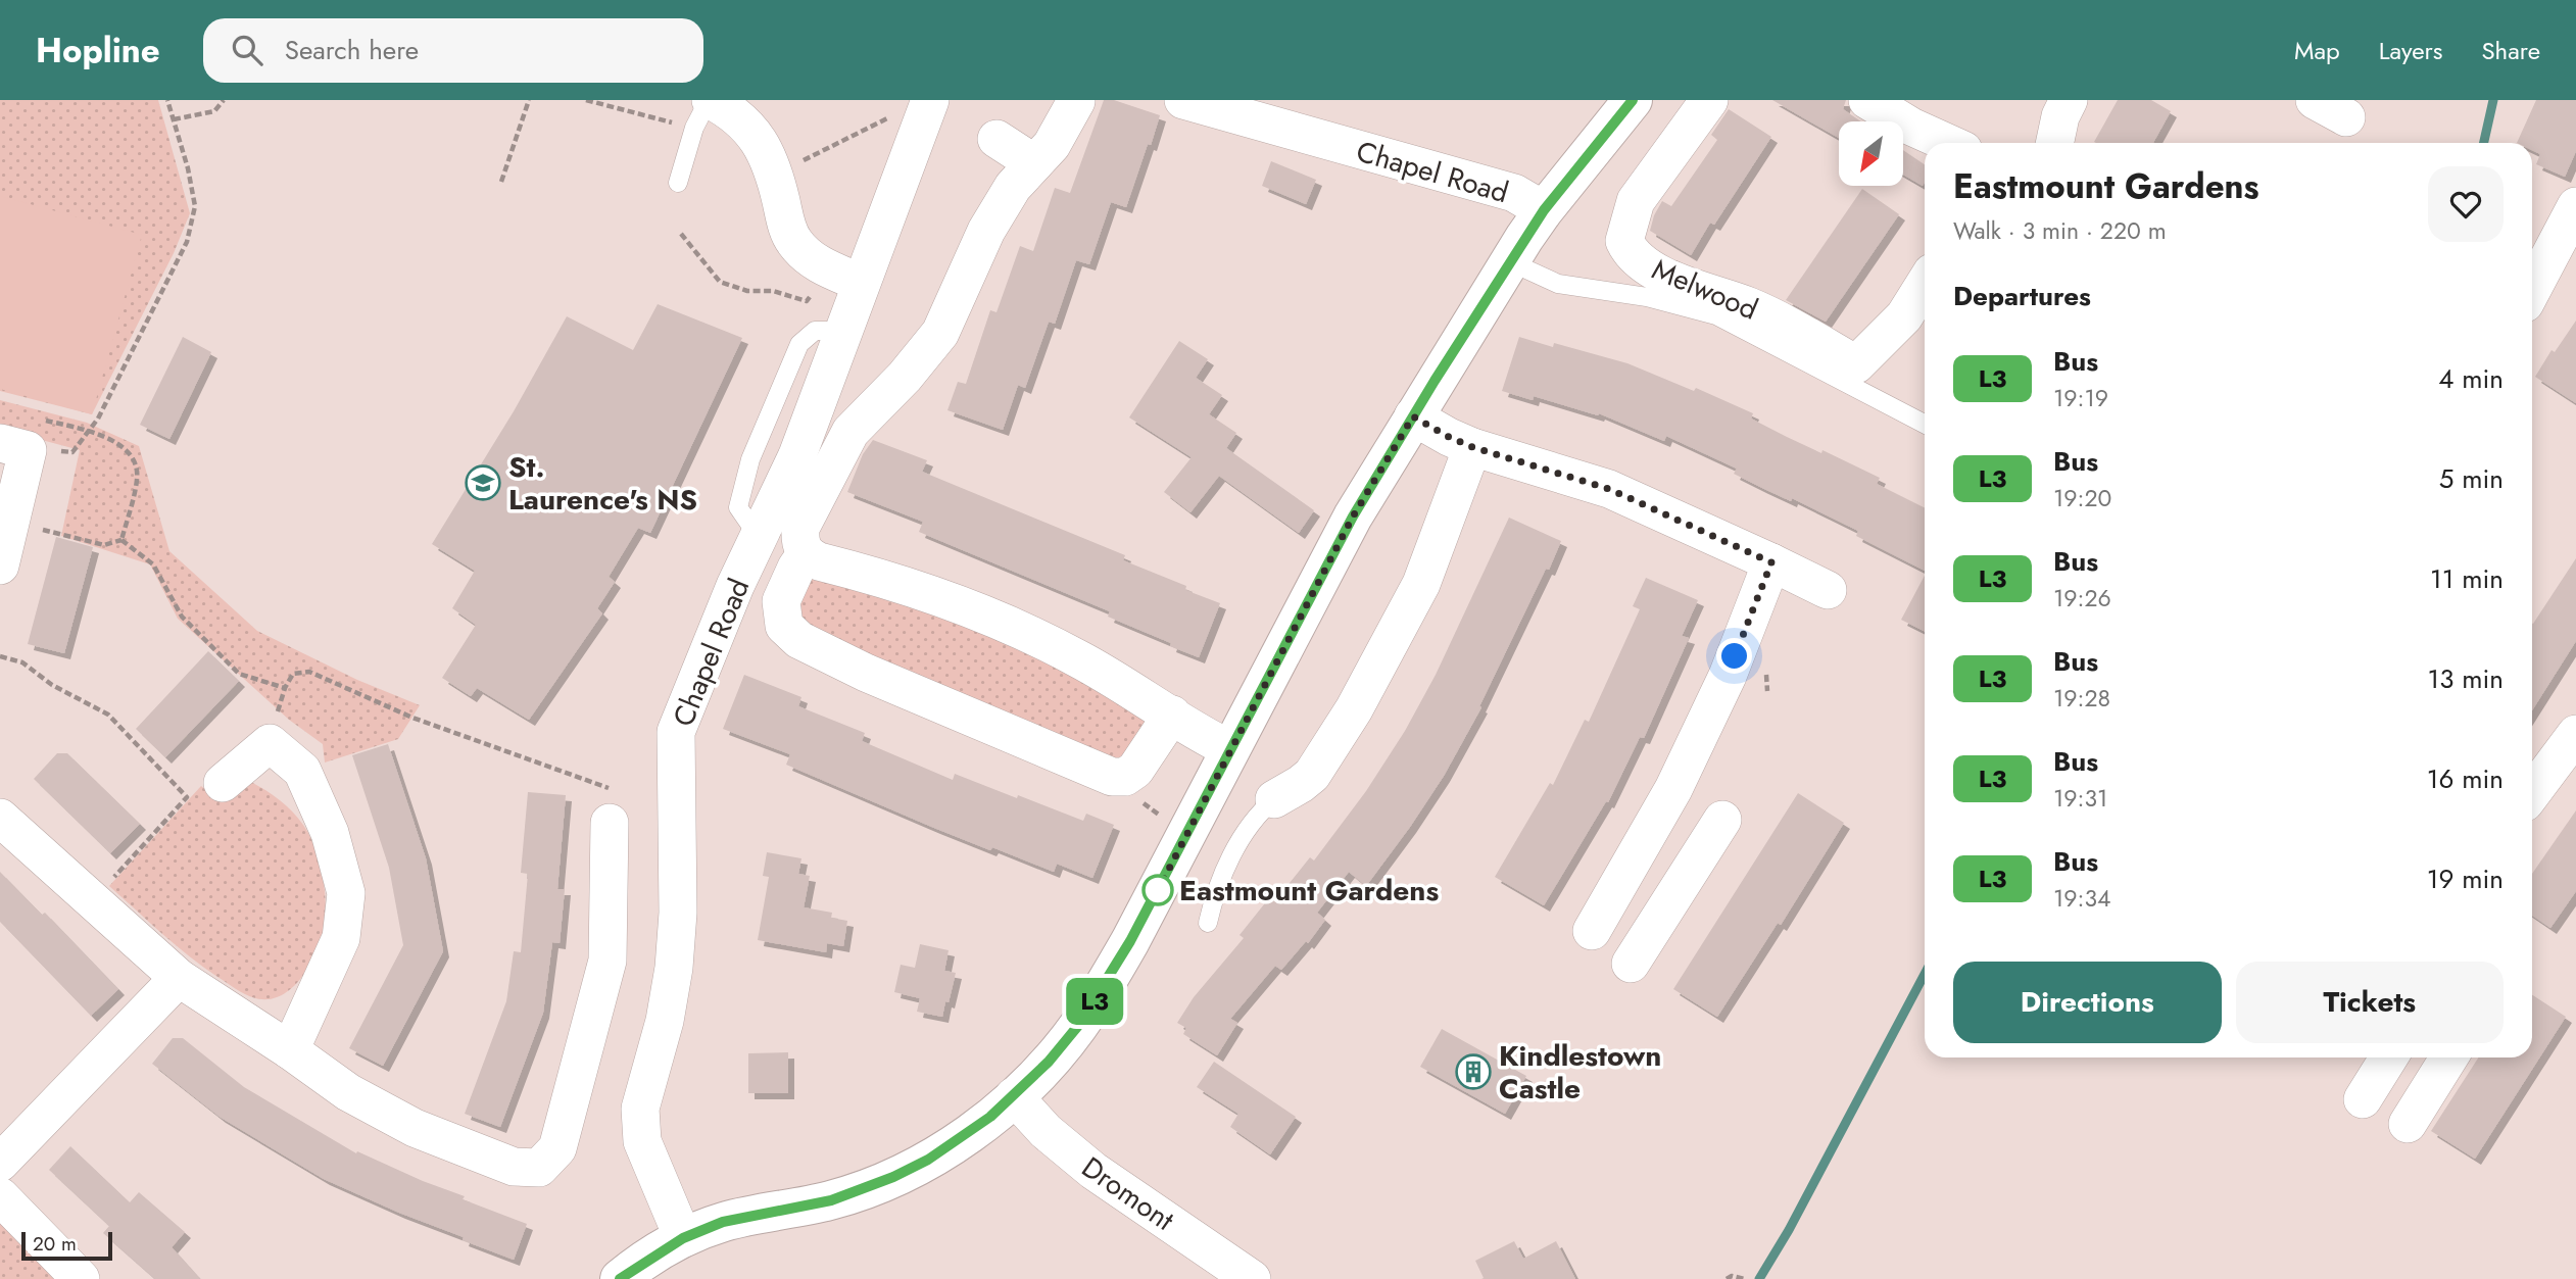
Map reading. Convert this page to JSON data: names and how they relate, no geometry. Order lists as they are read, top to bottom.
{
  "streets": {
    "street": ["Chapel Road", "Melwood", "Dromont"]
  },
  "places": {
    "school or university": ["St. Laurence's NS"],
    "other": ["Eastmount Gardens"],
    "building": ["Kindlestown Castle"]
  },
  "lines": ["bus line L3"],
  "scale_bar": "20 m",
  "north": "bottom left",
  "page": {
    "header": "Hopline",
    "search": "Search here",
    "nav": ["Map", "Layers", "Share"],
    "on_map": "L3",
    "heading": [
      ["Eastmount Gardens", "Walk · 3 min · 220 m"],
      "Departures"
    ],
    "list": [
      {
        "mark": "L3",
        "name": "Bus",
        "note": "19:19",
        "value": "4 min"
      },
      {
        "mark": "L3",
        "name": "Bus",
        "note": "19:20",
        "value": "5 min"
      },
      {
        "mark": "L3",
        "name": "Bus",
        "note": "19:26",
        "value": "11 min"
      },
      {
        "mark": "L3",
        "name": "Bus",
        "note": "19:28",
        "value": "13 min"
      },
      {
        "mark": "L3",
        "name": "Bus",
        "note": "19:31",
        "value": "16 min"
      },
      {
        "mark": "L3",
        "name": "Bus",
        "note": "19:34",
        "value": "19 min"
      }
    ],
    "buttons": ["Directions", "Tickets"],
    "scale": "20 m"
  }
}
